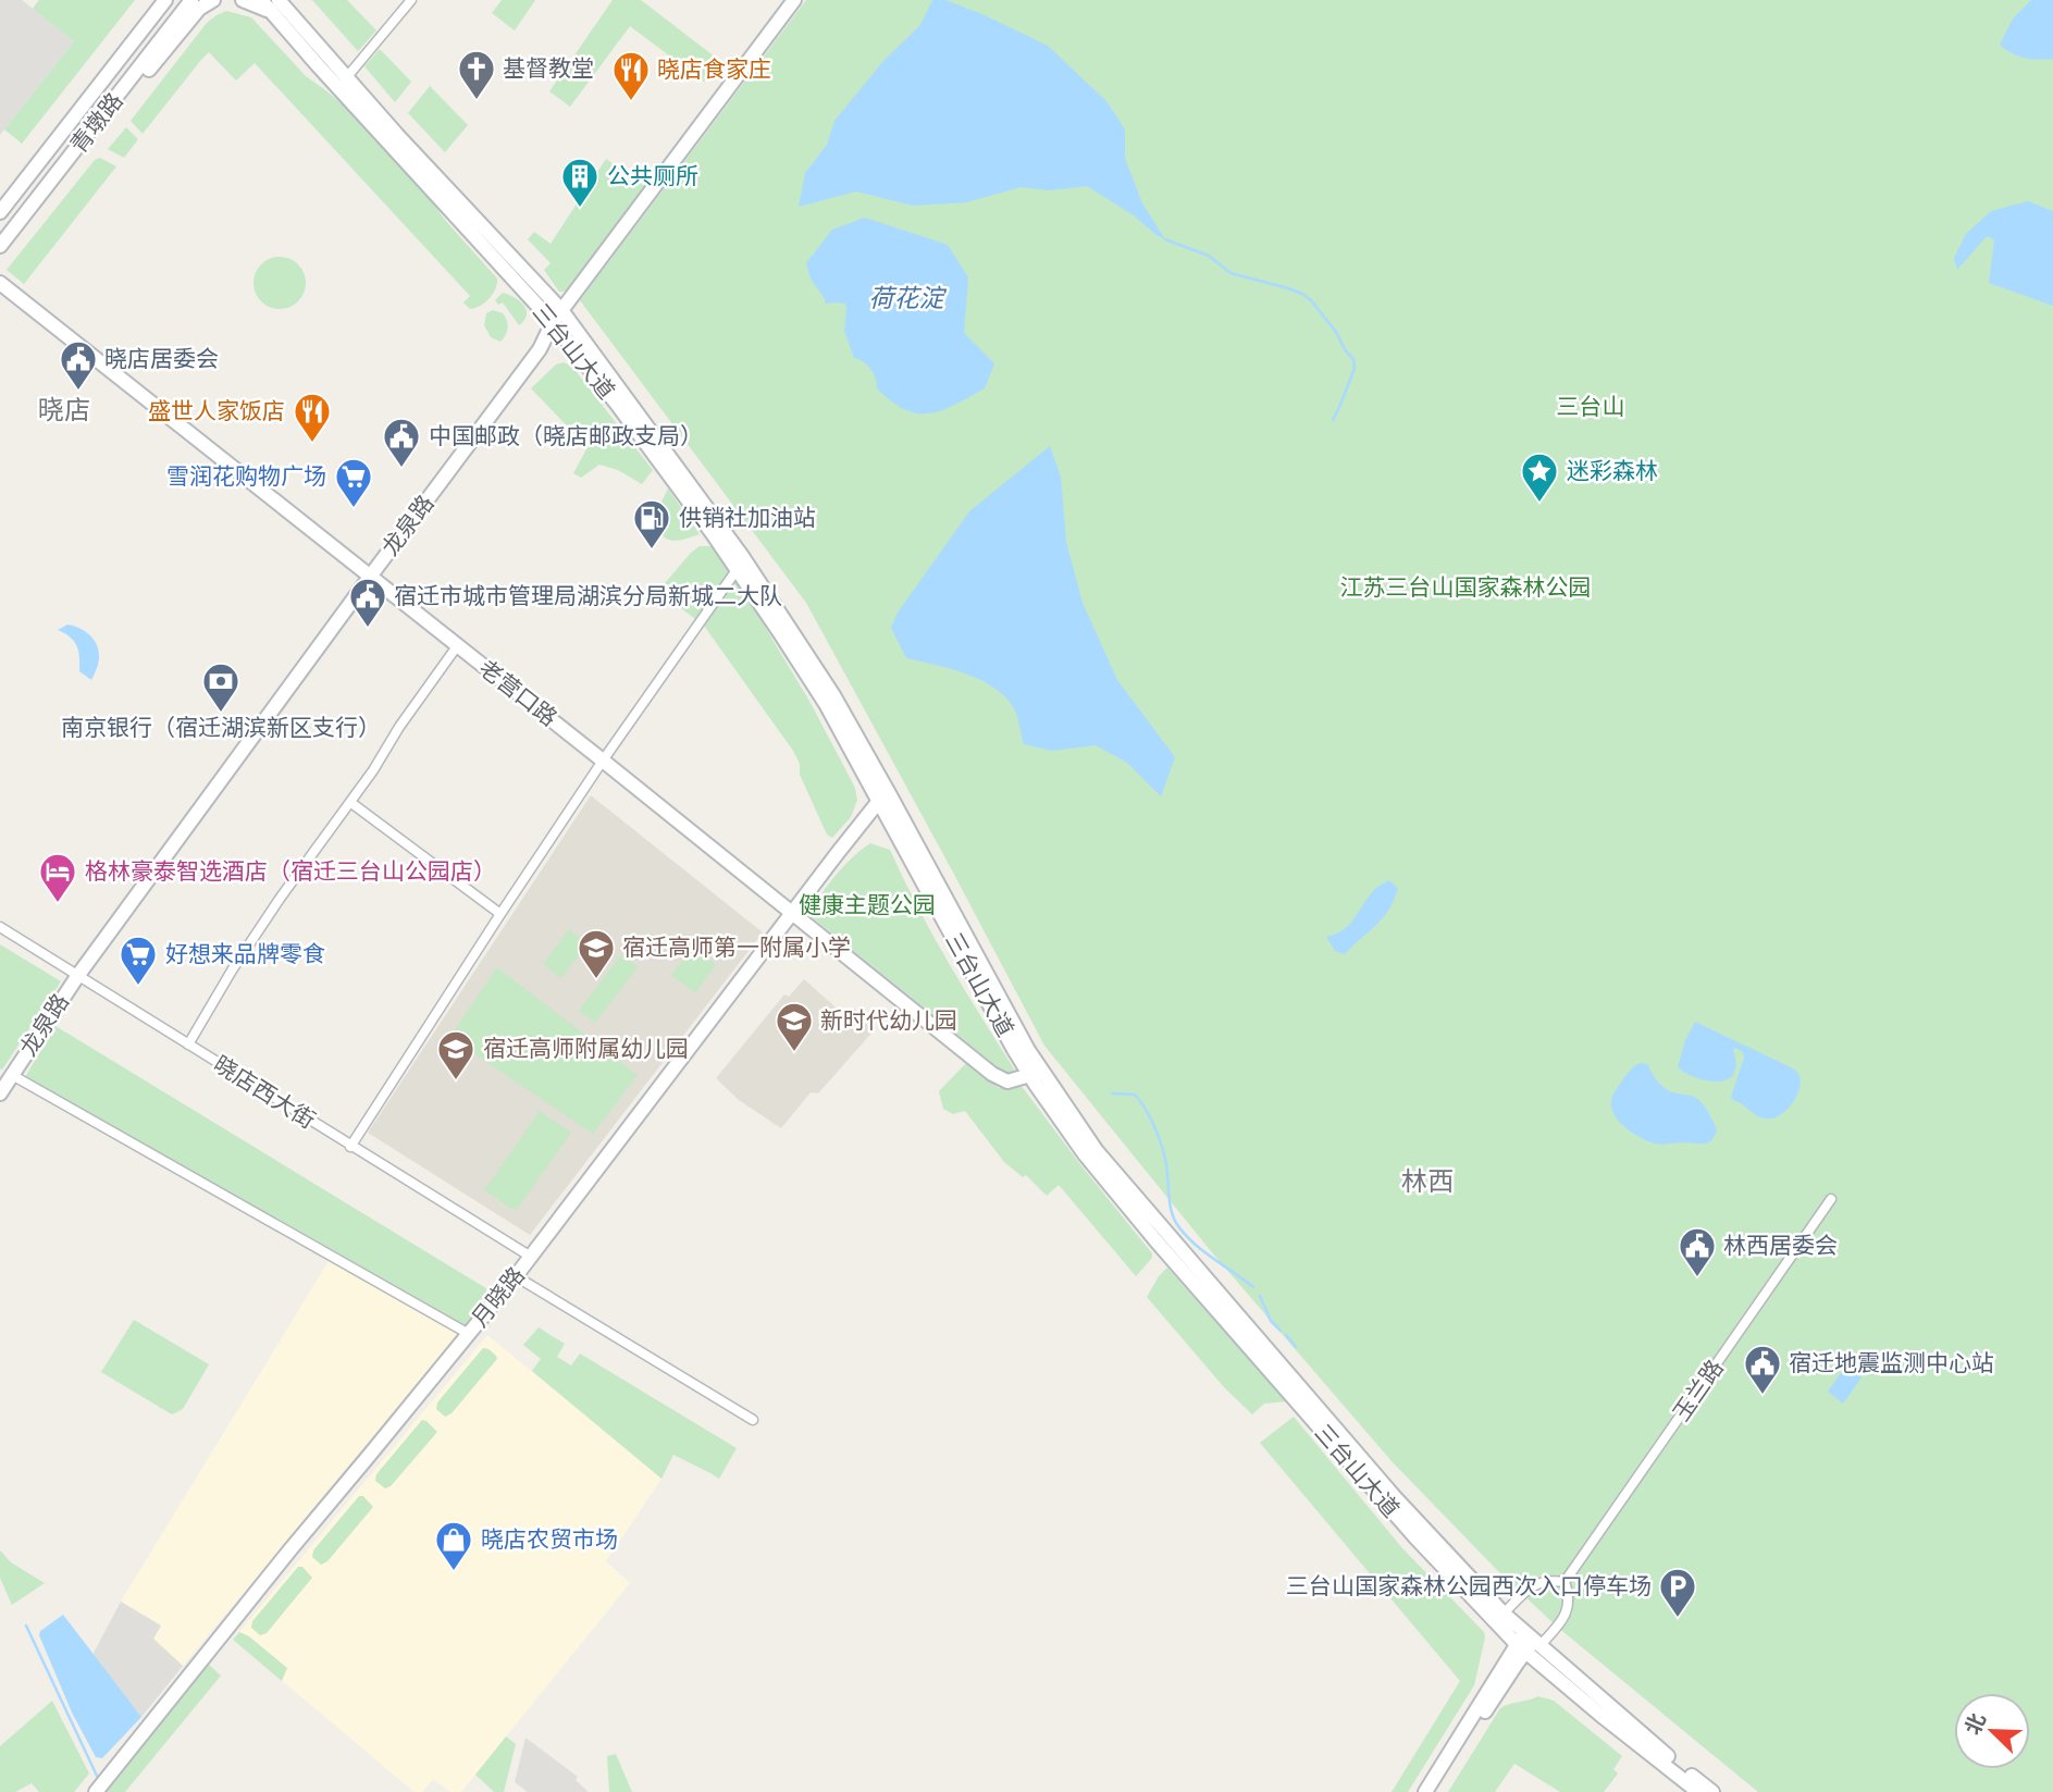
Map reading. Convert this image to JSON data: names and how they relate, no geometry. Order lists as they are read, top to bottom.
{
  "streets": {
    "main road": [
      "青墩路",
      "三台山大道",
      "龙泉路",
      "老营口路",
      "月晓路"
    ],
    "street": ["晓店西大街", "玉兰路"]
  },
  "crossings": [
    ["三台山大道", "龙泉路"],
    ["三台山大道", "老营口路"],
    ["三台山大道", "月晓路"],
    ["龙泉路", "老营口路"],
    ["龙泉路", "晓店西大街"],
    ["老营口路", "月晓路"],
    ["晓店西大街", "月晓路"]
  ],
  "districts": ["晓店", "林西"],
  "water": ["荷花淀"],
  "parks": ["三台山", "江苏三台山国家森林公园", "健康主题公园"],
  "places": {
    "church": ["基督教堂"],
    "restaurant": ["晓店食家庄", "盛世人家饭店"],
    "building": ["公共厕所"],
    "public building": [
      "晓店居委会",
      "中国邮政（晓店邮政支局）",
      "宿迁市城市管理局湖滨分局新城二大队",
      "林西居委会",
      "宿迁地震监测中心站"
    ],
    "place": ["迷彩森林"],
    "supermarket": ["雪润花购物广场", "好想来品牌零食"],
    "fuel station": ["供销社加油站"],
    "bank": ["南京银行（宿迁湖滨新区支行）"],
    "hotel": ["格林豪泰智选酒店（宿迁三台山公园店）"],
    "school or university": ["宿迁高师第一附属小学", "新时代幼儿园", "宿迁高师附属幼儿园"],
    "shop": ["晓店农贸市场"],
    "parking": ["三台山国家森林公园西次入口停车场"]
  },
  "north": "top left"
}
